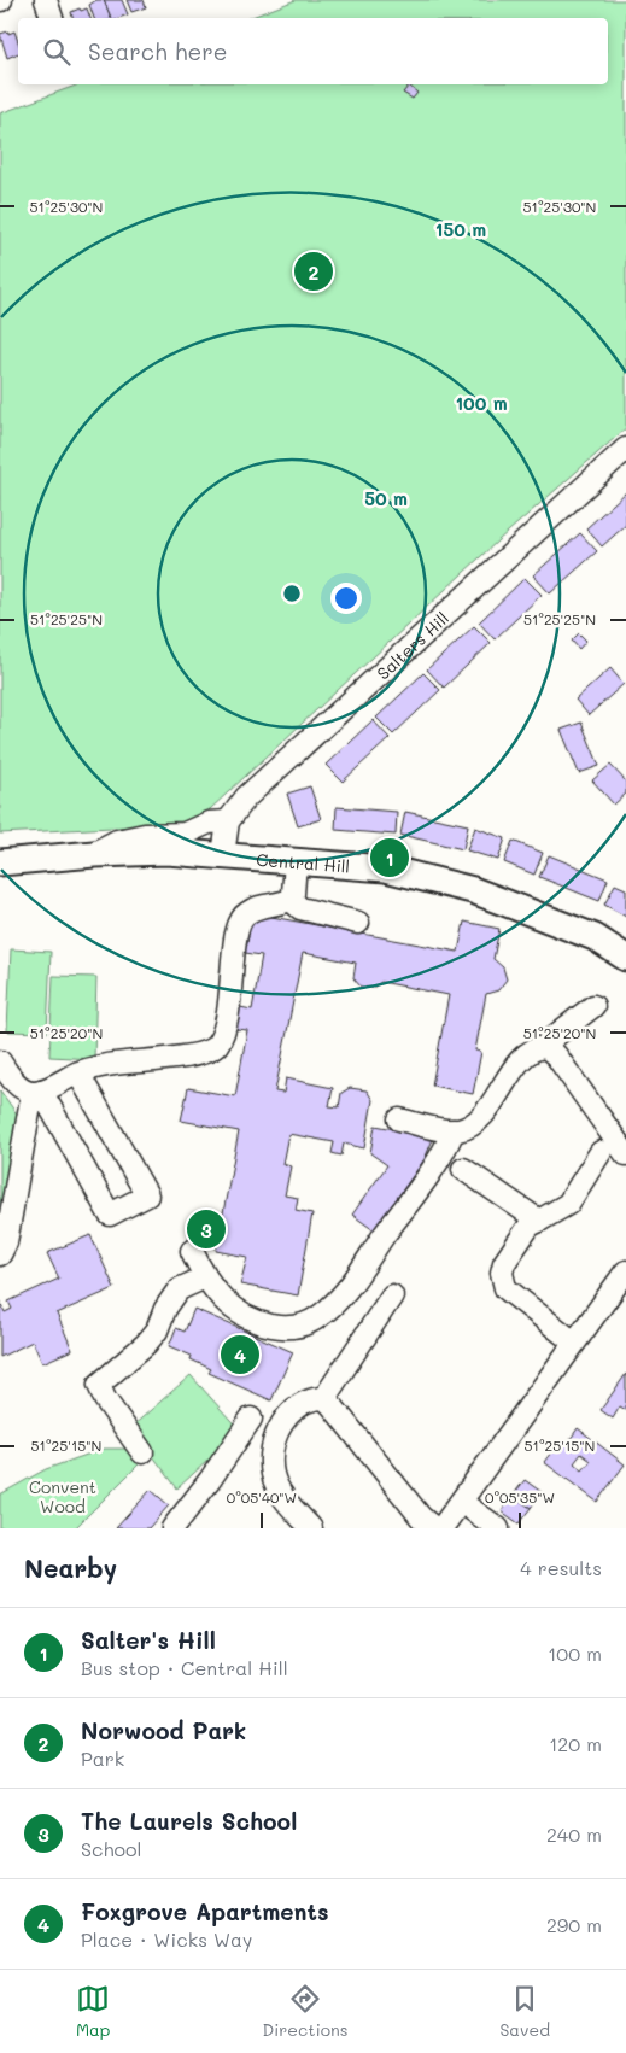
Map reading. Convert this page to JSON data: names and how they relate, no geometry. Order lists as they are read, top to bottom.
{
  "streets": {
    "main road": ["Central Hill"],
    "street": ["Salters Hill"]
  },
  "parks": ["Convent Wood"],
  "page": {
    "search": "Search here",
    "pins": [
      "2",
      "1",
      "3",
      "4"
    ],
    "heading": ["Nearby", "4 results"],
    "list": [
      {
        "mark": "1",
        "name": "Salter's Hill",
        "note": "Bus stop · Central Hill",
        "value": "100 m"
      },
      {
        "mark": "2",
        "name": "Norwood Park",
        "note": "Park",
        "value": "120 m"
      },
      {
        "mark": "3",
        "name": "The Laurels School",
        "note": "School",
        "value": "240 m"
      },
      {
        "mark": "4",
        "name": "Foxgrove Apartments",
        "note": "Place · Wicks Way",
        "value": "290 m"
      }
    ],
    "nav": ["Map", "Directions", "Saved"]
  },
  "coordinates": [
    "51°25'30\"N",
    "51°25'25\"N",
    "51°25'20\"N",
    "51°25'15\"N",
    "0°05'40\"W",
    "0°05'35\"W"
  ],
  "rings": ["150 m", "100 m", "50 m"]
}
